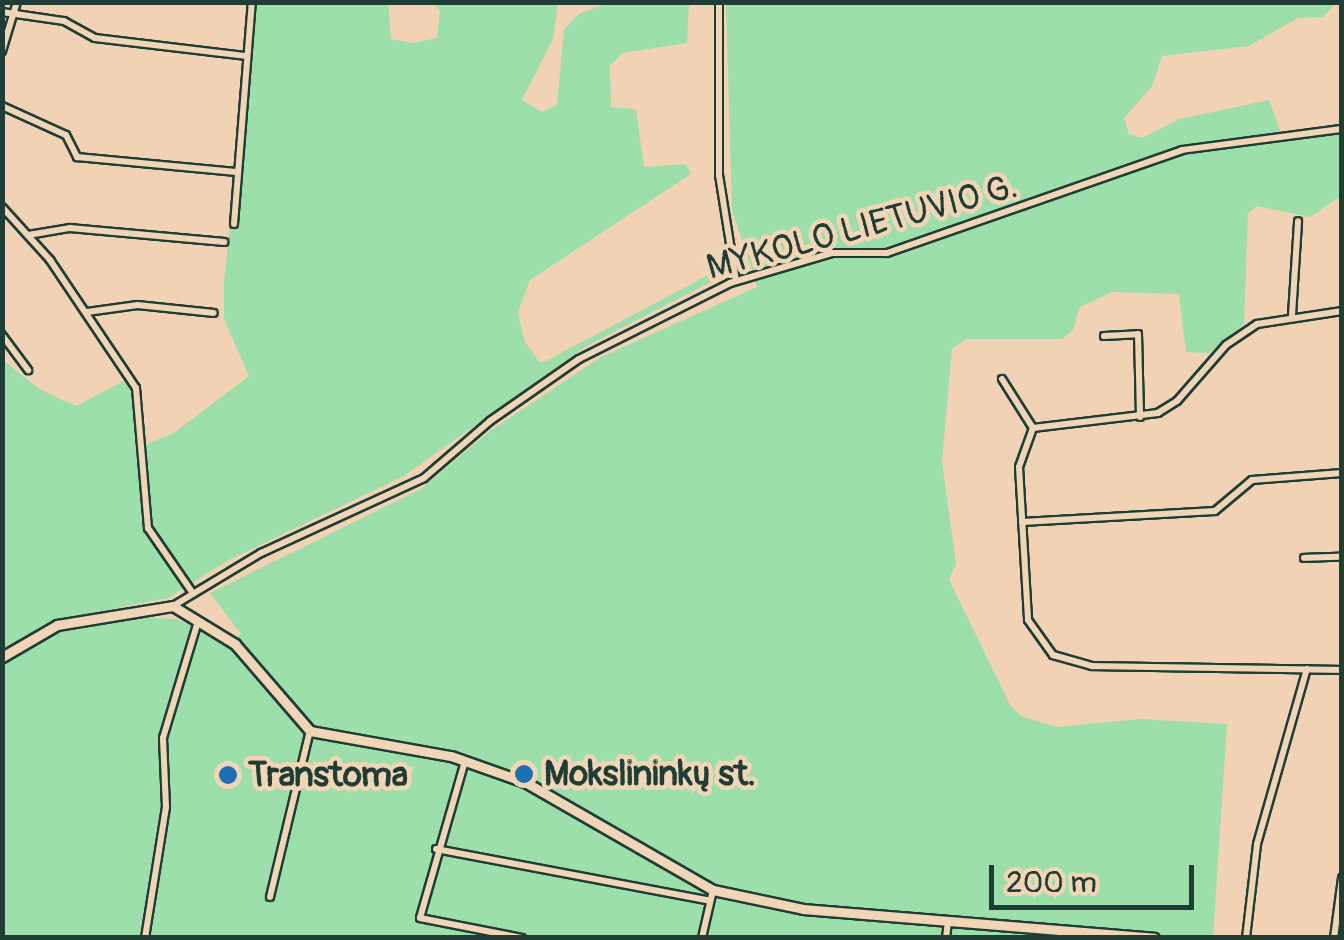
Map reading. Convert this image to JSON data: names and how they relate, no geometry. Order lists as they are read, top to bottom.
{
  "streets": {
    "street": ["MYKOLO LIETUVIO G."]
  },
  "places": ["Mokslininkų st.", "Transtoma"],
  "scale_bar": "200 m"
}
